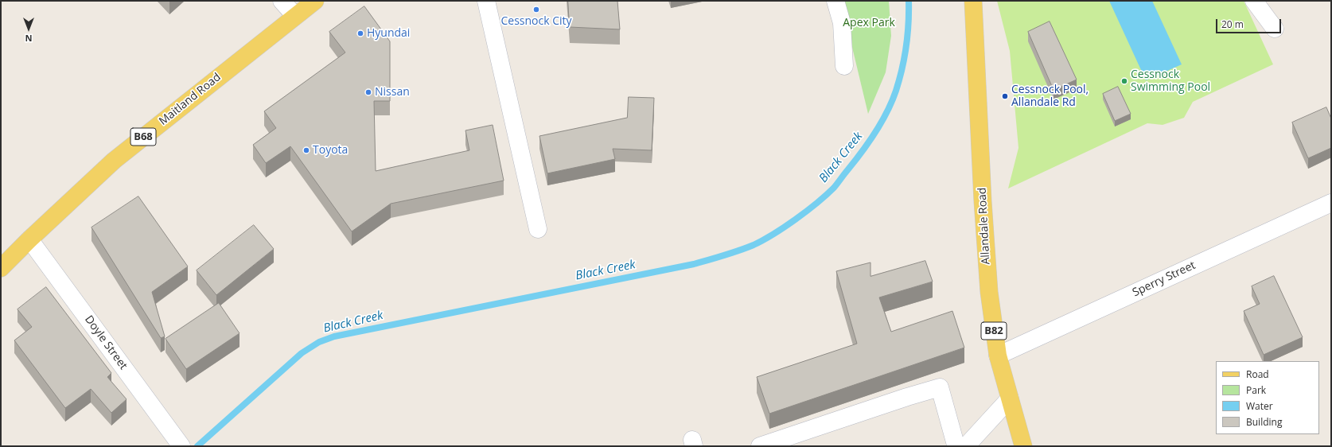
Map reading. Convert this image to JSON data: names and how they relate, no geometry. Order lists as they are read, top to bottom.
{
  "streets": {
    "main road": [
      "Maitland Road",
      "B68",
      "Allandale Road",
      "B82"
    ],
    "street": ["Sperry Street", "Doyle Street"]
  },
  "crossings": [
    ["Maitland Road", "Doyle Street"],
    ["Allandale Road", "Sperry Street"]
  ],
  "water": ["Black Creek"],
  "parks": ["Apex Park"],
  "places": [
    "Cessnock City",
    "Hyundai",
    "Cessnock Swimming Pool",
    "Nissan",
    "Cessnock Pool, Allandale Rd",
    "Toyota"
  ],
  "legend": [
    "Road",
    "Park",
    "Water",
    "Building"
  ],
  "scale_bar": "20 m",
  "north": "bottom"
}
